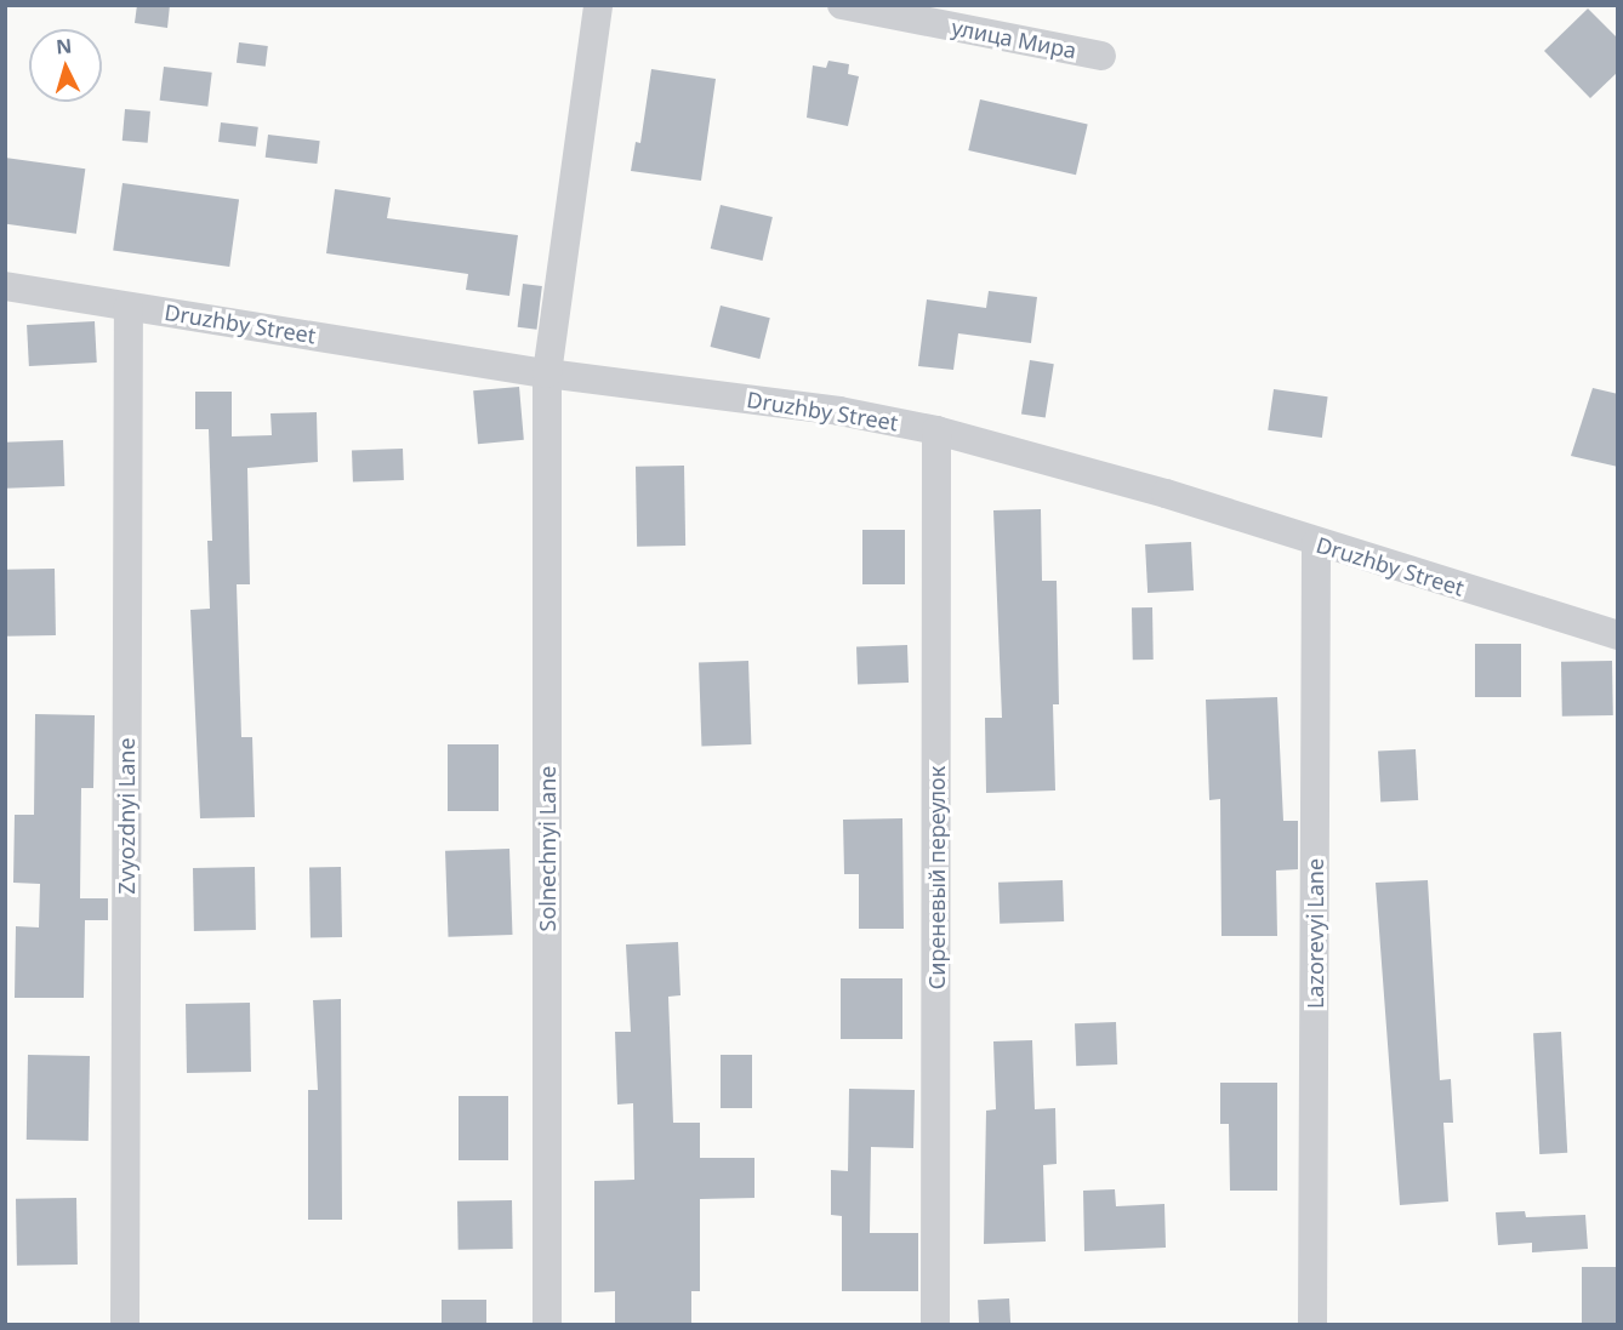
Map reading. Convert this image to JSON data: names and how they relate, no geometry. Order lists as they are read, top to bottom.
{
  "streets": {
    "street": [
      "улица Мира",
      "Druzhby Street",
      "Zvyozdnyi Lane",
      "Solnechnyi Lane",
      "Сиреневый переулок",
      "Lazorevyi Lane"
    ]
  },
  "crossings": [
    ["Druzhby Street", "Zvyozdnyi Lane"],
    ["Druzhby Street", "Solnechnyi Lane"],
    ["Druzhby Street", "Сиреневый переулок"],
    ["Druzhby Street", "Lazorevyi Lane"]
  ],
  "north": "top"
}
